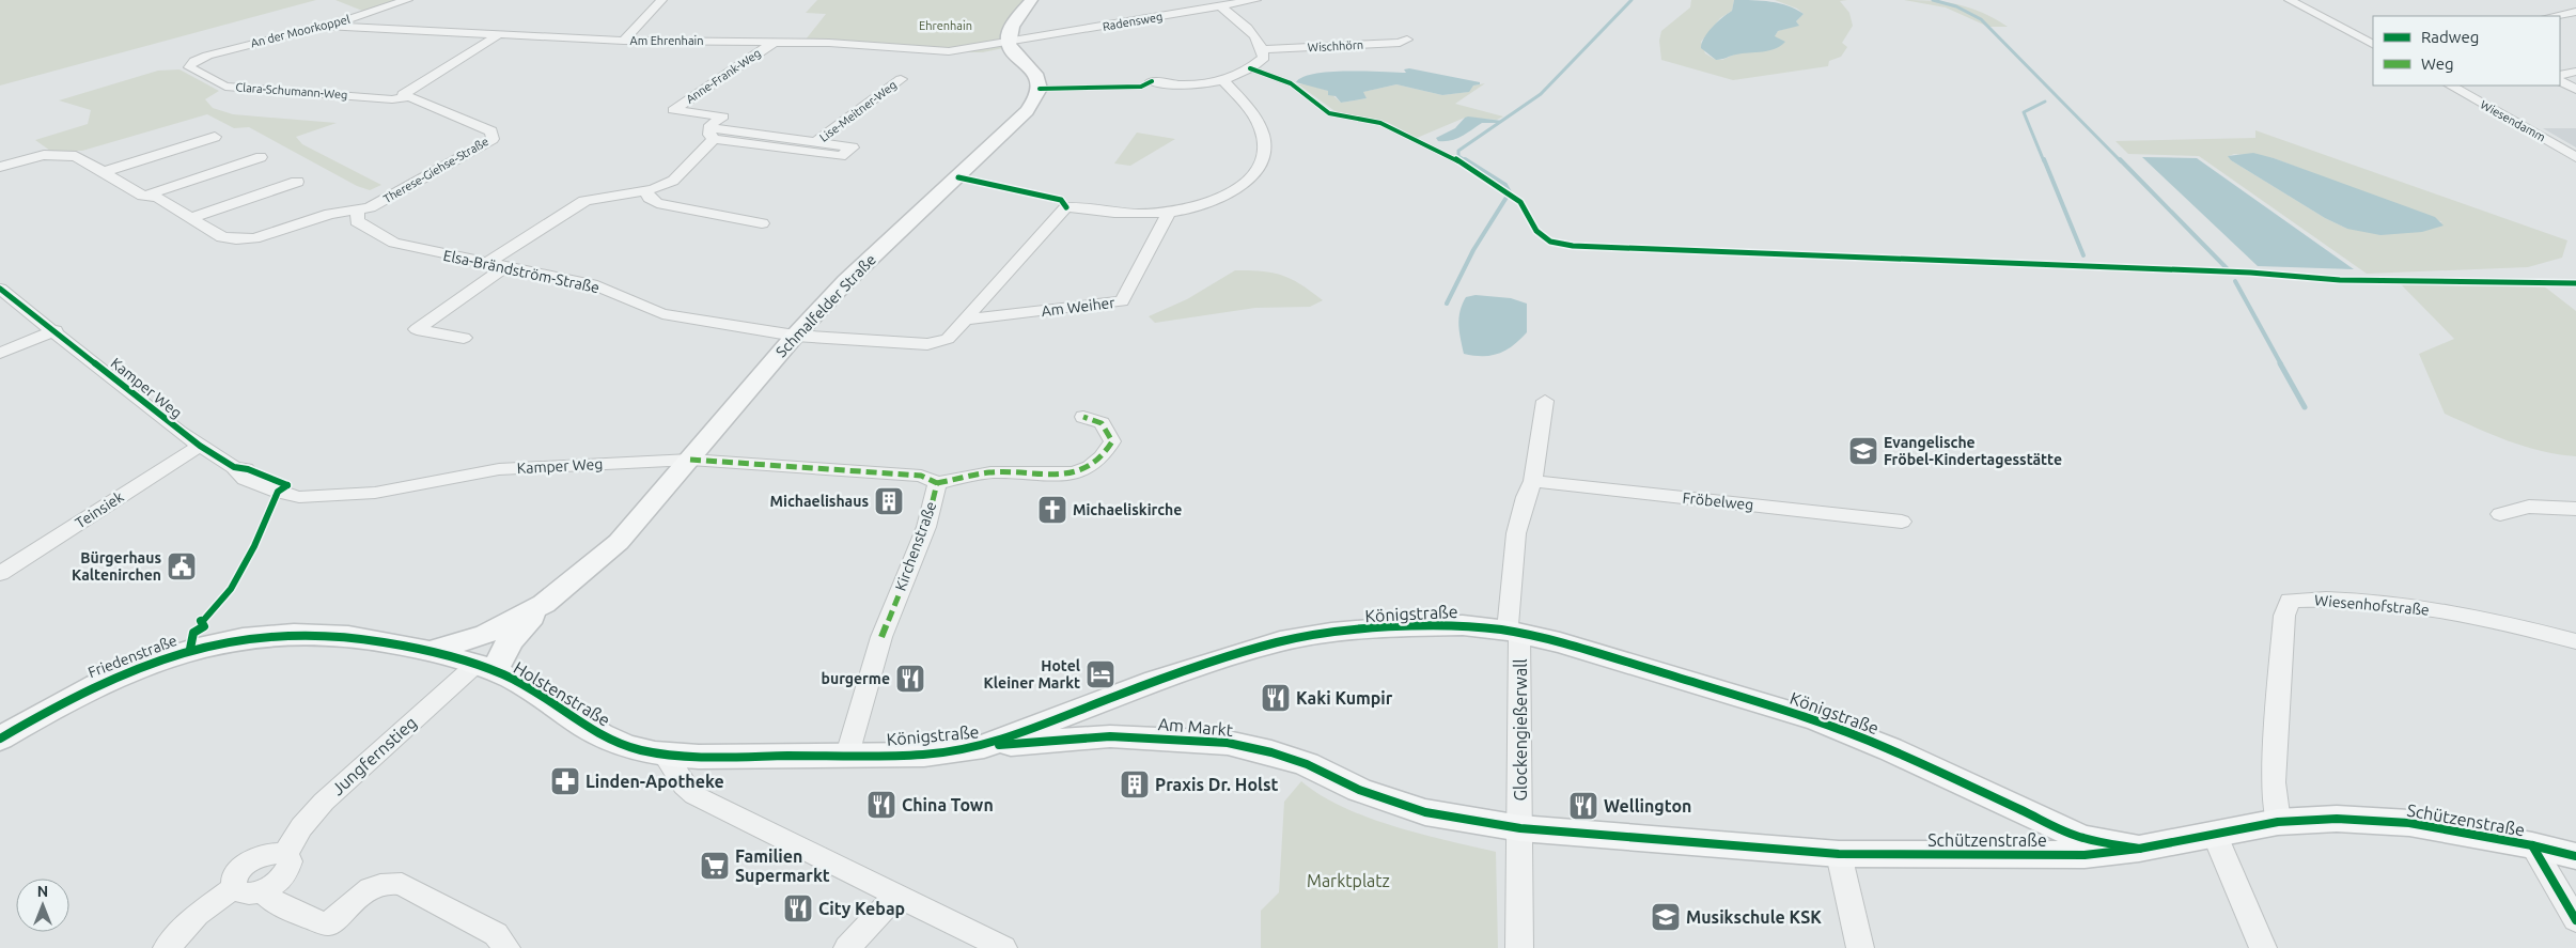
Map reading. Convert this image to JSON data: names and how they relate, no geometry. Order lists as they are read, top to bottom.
{
  "streets": {
    "main road": [
      "Schmalfelder Straße",
      "Königstraße",
      "Friedenstraße",
      "Holstenstraße",
      "Am Markt",
      "Schützenstraße"
    ],
    "street": [
      "Radensweg",
      "An der Moorkoppel",
      "Am Ehrenhain",
      "Wischhörn",
      "Anne-Frank-Weg",
      "Clara-Schumann-Weg",
      "Lise-Meitner-Weg",
      "Wiesendamm",
      "Therese-Giehse-Straße",
      "Elsa-Brändström-Straße",
      "Am Weiher",
      "Kamper Weg",
      "Fröbelweg",
      "Teinsiek",
      "Kirchenstraße",
      "Wiesenhofstraße",
      "Glockengießerwall",
      "Jungfernstieg"
    ]
  },
  "crossings": [
    ["Radensweg", "Am Ehrenhain"],
    ["Radensweg", "Schmalfelder Straße"],
    ["An der Moorkoppel", "Am Ehrenhain"],
    ["An der Moorkoppel", "Clara-Schumann-Weg"],
    ["Am Ehrenhain", "Anne-Frank-Weg"],
    ["Am Ehrenhain", "Schmalfelder Straße"],
    ["Clara-Schumann-Weg", "Therese-Giehse-Straße"],
    ["Therese-Giehse-Straße", "Elsa-Brändström-Straße"],
    ["Elsa-Brändström-Straße", "Schmalfelder Straße"],
    ["Elsa-Brändström-Straße", "Am Weiher"],
    ["Schmalfelder Straße", "Kamper Weg"],
    ["Schmalfelder Straße", "Kirchenstraße"],
    ["Schmalfelder Straße", "Friedenstraße"],
    ["Schmalfelder Straße", "Holstenstraße"],
    ["Schmalfelder Straße", "Jungfernstieg"],
    ["Kamper Weg", "Teinsiek"],
    ["Kamper Weg", "Kirchenstraße"],
    ["Fröbelweg", "Glockengießerwall"],
    ["Kirchenstraße", "Königstraße"],
    ["Wiesenhofstraße", "Schützenstraße"],
    ["Königstraße", "Holstenstraße"],
    ["Königstraße", "Am Markt"],
    ["Königstraße", "Glockengießerwall"],
    ["Königstraße", "Schützenstraße"],
    ["Friedenstraße", "Holstenstraße"],
    ["Friedenstraße", "Jungfernstieg"],
    ["Holstenstraße", "Jungfernstieg"],
    ["Am Markt", "Glockengießerwall"],
    ["Am Markt", "Schützenstraße"],
    ["Glockengießerwall", "Schützenstraße"]
  ],
  "parks": ["Ehrenhain", "Marktplatz"],
  "places": {
    "school or university": ["Evangelische Fröbel-Kindertagesstätte", "Musikschule KSK"],
    "building": ["Michaelishaus", "Praxis Dr. Holst"],
    "church": ["Michaeliskirche"],
    "public building": ["Bürgerhaus Kaltenirchen"],
    "hotel": ["Hotel Kleiner Markt"],
    "restaurant": [
      "burgerme",
      "Kaki Kumpir",
      "China Town",
      "Wellington",
      "City Kebap"
    ],
    "pharmacy": ["Linden-Apotheke"],
    "supermarket": ["Familien Supermarkt"]
  },
  "legend": ["Radweg", "Weg"],
  "north": "top"
}
